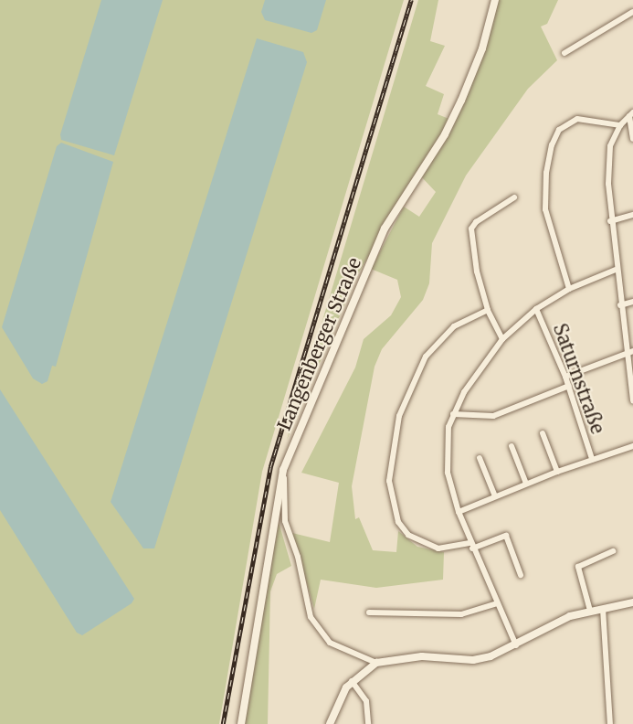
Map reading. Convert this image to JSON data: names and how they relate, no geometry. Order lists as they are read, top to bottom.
{
  "streets": {
    "main road": ["Langenberger Straße"],
    "street": ["Saturnstraße"]
  }
}
